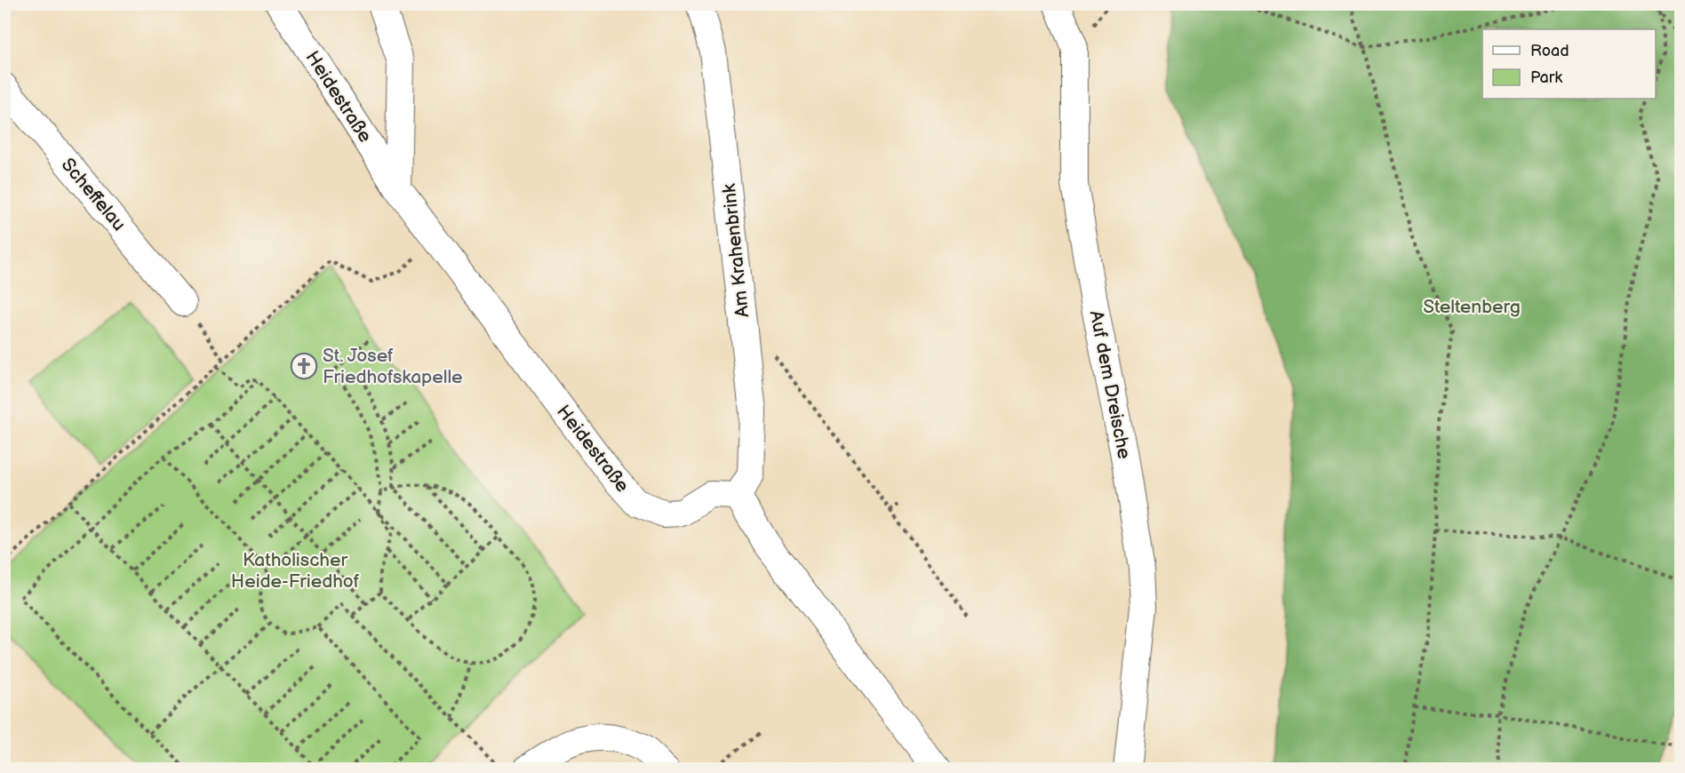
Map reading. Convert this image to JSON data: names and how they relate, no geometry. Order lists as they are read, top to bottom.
{
  "streets": {
    "street": [
      "Heidestraße",
      "Scheffelau",
      "Am Krahenbrink",
      "Auf dem Dreische"
    ]
  },
  "crossings": [
    ["Heidestraße", "Am Krahenbrink"]
  ],
  "parks": ["Steltenberg", "Katholischer Heide-Friedhof"],
  "places": {
    "church": ["St. Josef Friedhofskapelle"]
  },
  "legend": ["Road", "Park"]
}
